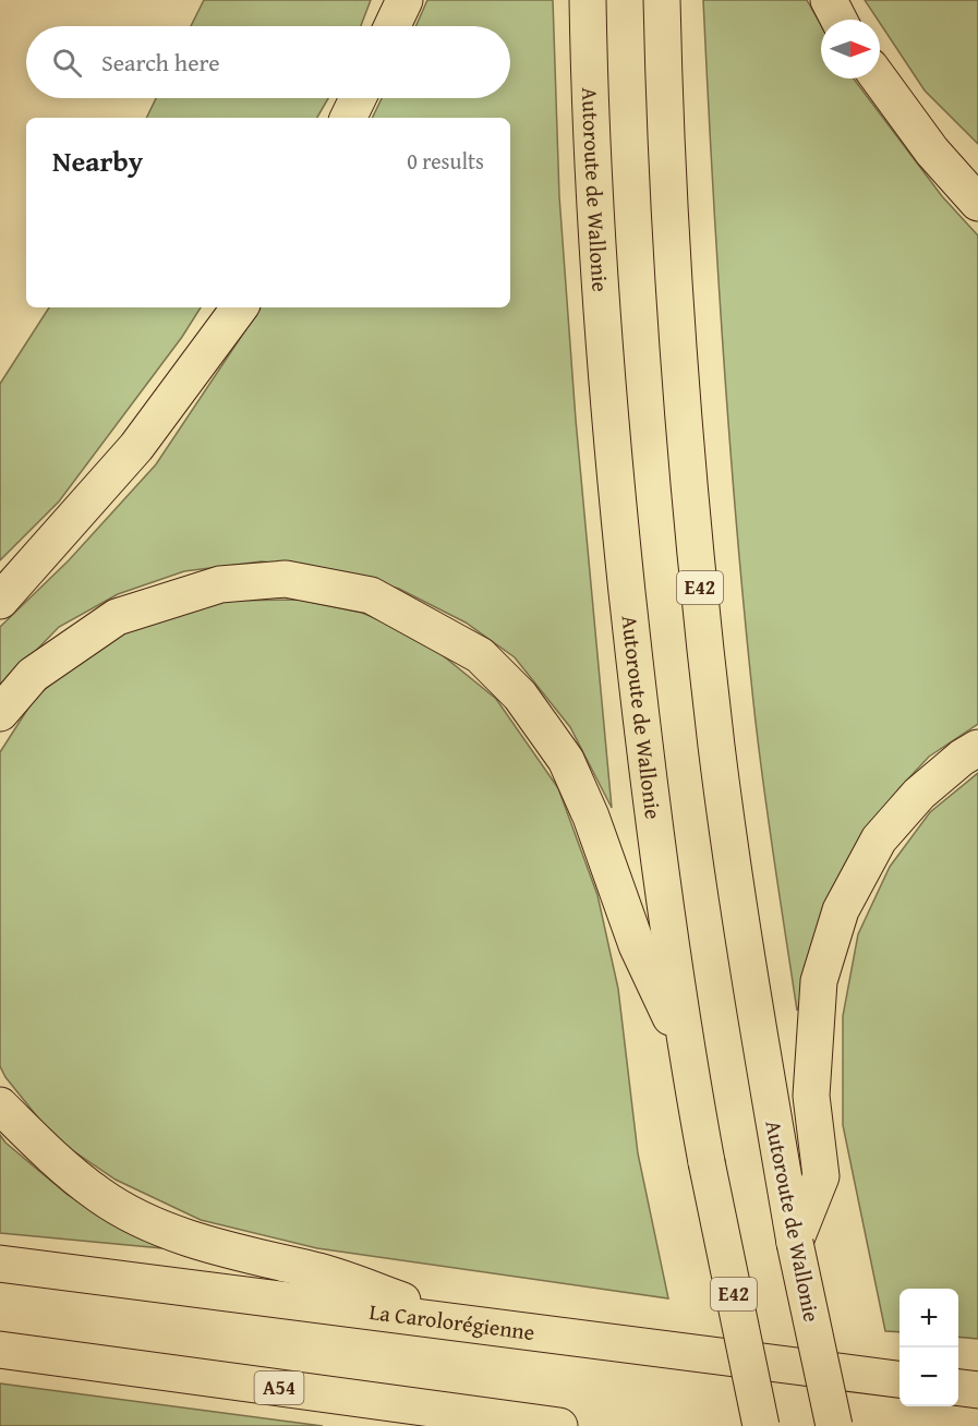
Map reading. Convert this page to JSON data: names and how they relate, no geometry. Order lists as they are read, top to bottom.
{
  "streets": {
    "highway": [
      "Autoroute de Wallonie",
      "E42",
      "La Carolorégienne",
      "A54"
    ]
  },
  "north": "right",
  "page": {
    "search": "Search here",
    "heading": ["Nearby", "0 results"],
    "map_buttons": ["+", "−"]
  }
}
